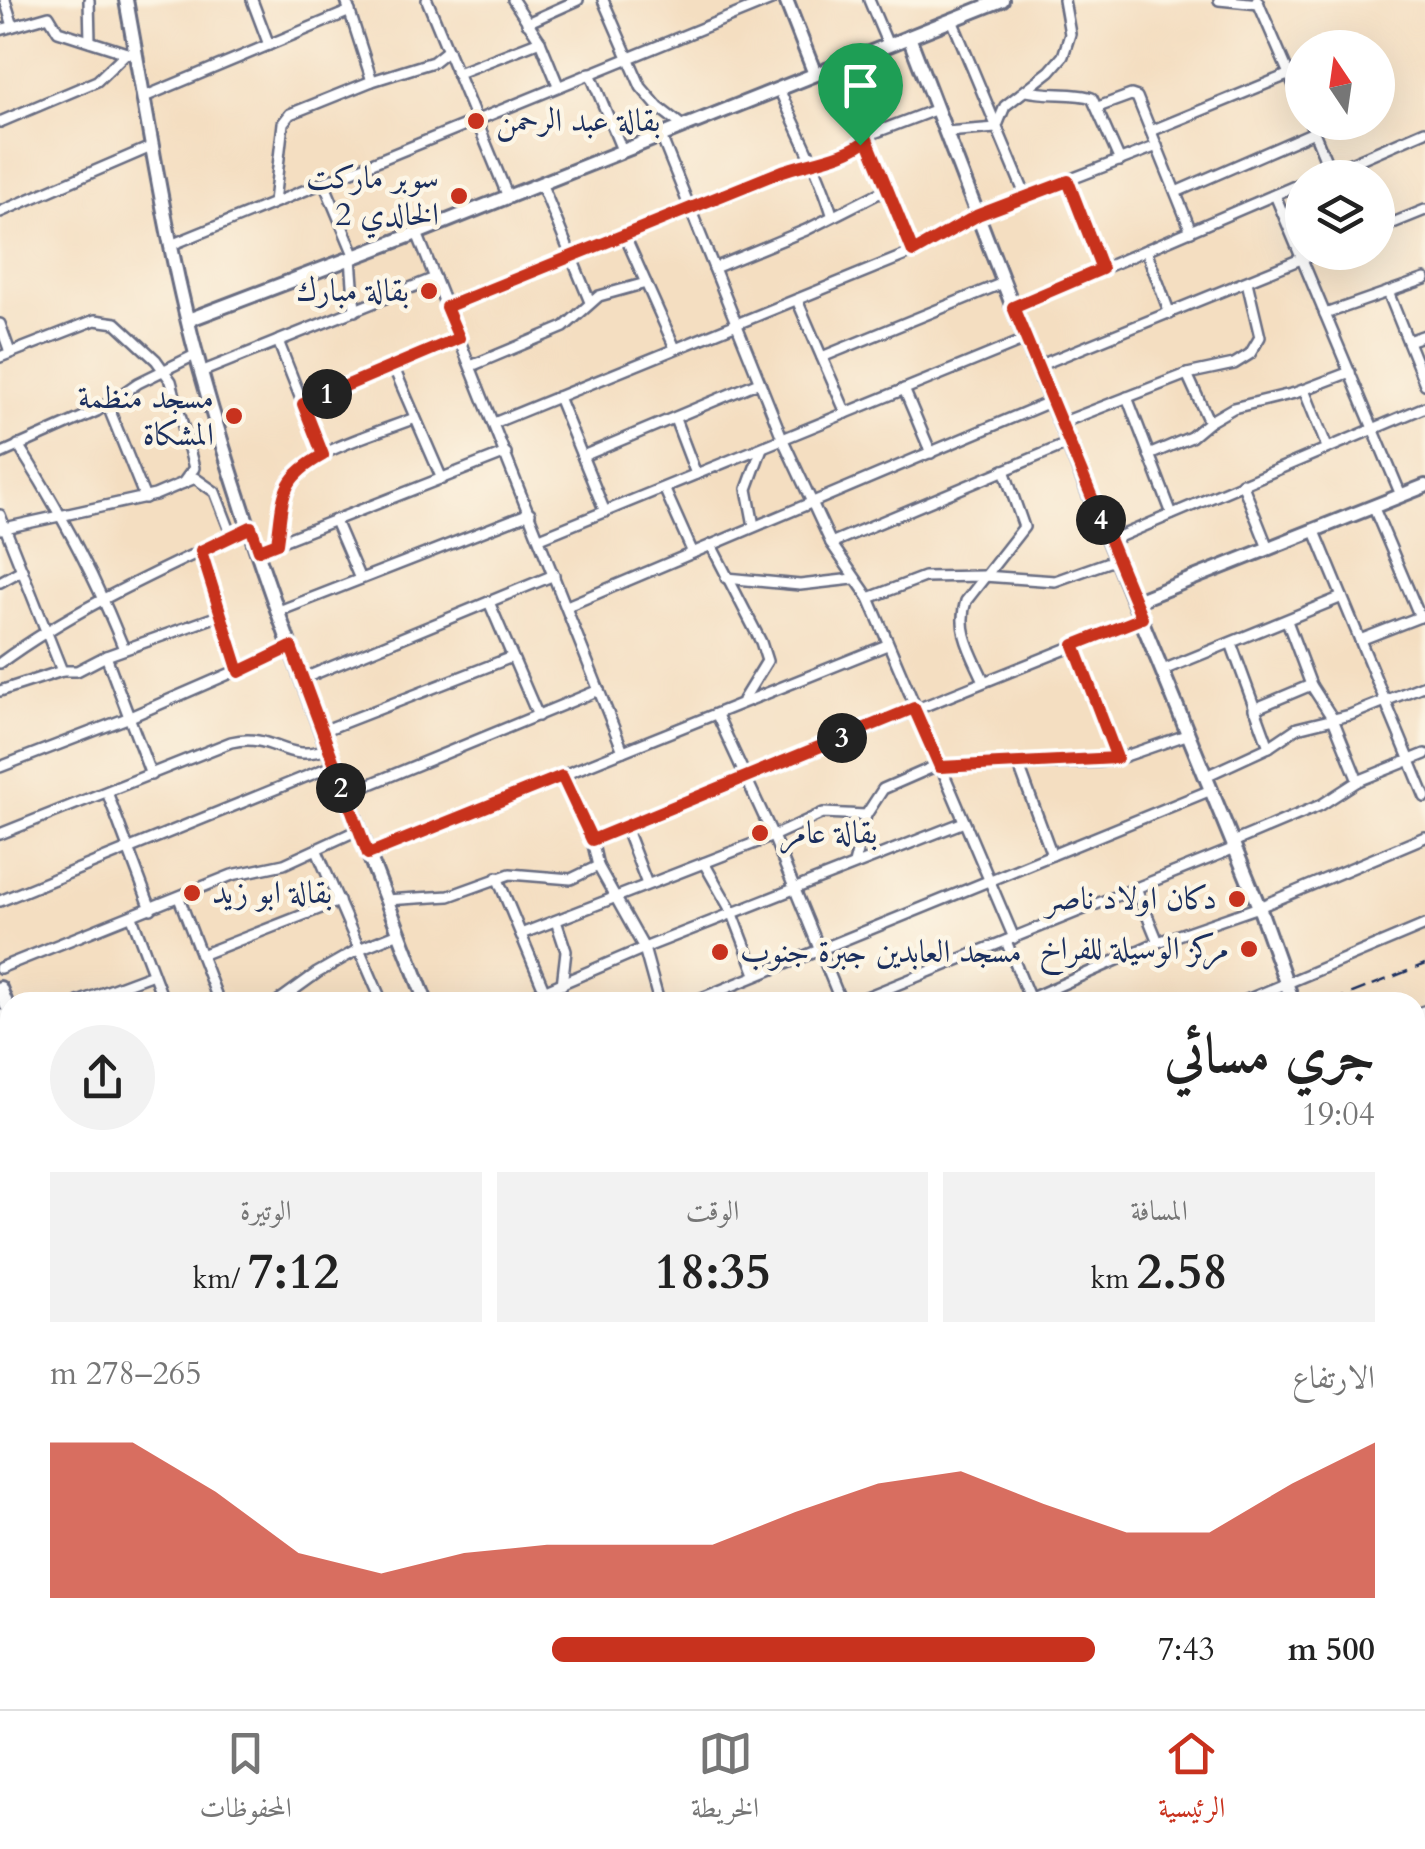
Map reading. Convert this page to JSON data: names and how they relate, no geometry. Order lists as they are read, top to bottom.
{
  "places": [
    "بقالة عبد الرحمن",
    "سوبر ماركت الخالدي 2",
    "بقالة مبارك",
    "مسجد منظمة المشكاة",
    "بقالة عامر",
    "بقالة ابو زيد",
    "دكان اولاد ناصر",
    "مركز الوسيلة للفراخ",
    "مسجد العابدين جبرة جنوب"
  ],
  "north": "top",
  "page": {
    "pins": [
      "1",
      "4",
      "3",
      "2"
    ],
    "heading": ["جري مسائي", "19:04"],
    "stats": [
      ["المسافة", "2.58 km"],
      ["الوقت", "18:35"],
      ["الوتيرة", "7:12 /km"]
    ],
    "chart": ["الارتفاع", "265–278 m"],
    "list": [
      {
        "name": "500 m",
        "note": "7:43"
      }
    ],
    "tabs": ["الرئيسية", "الخريطة", "المحفوظات"]
  }
}
